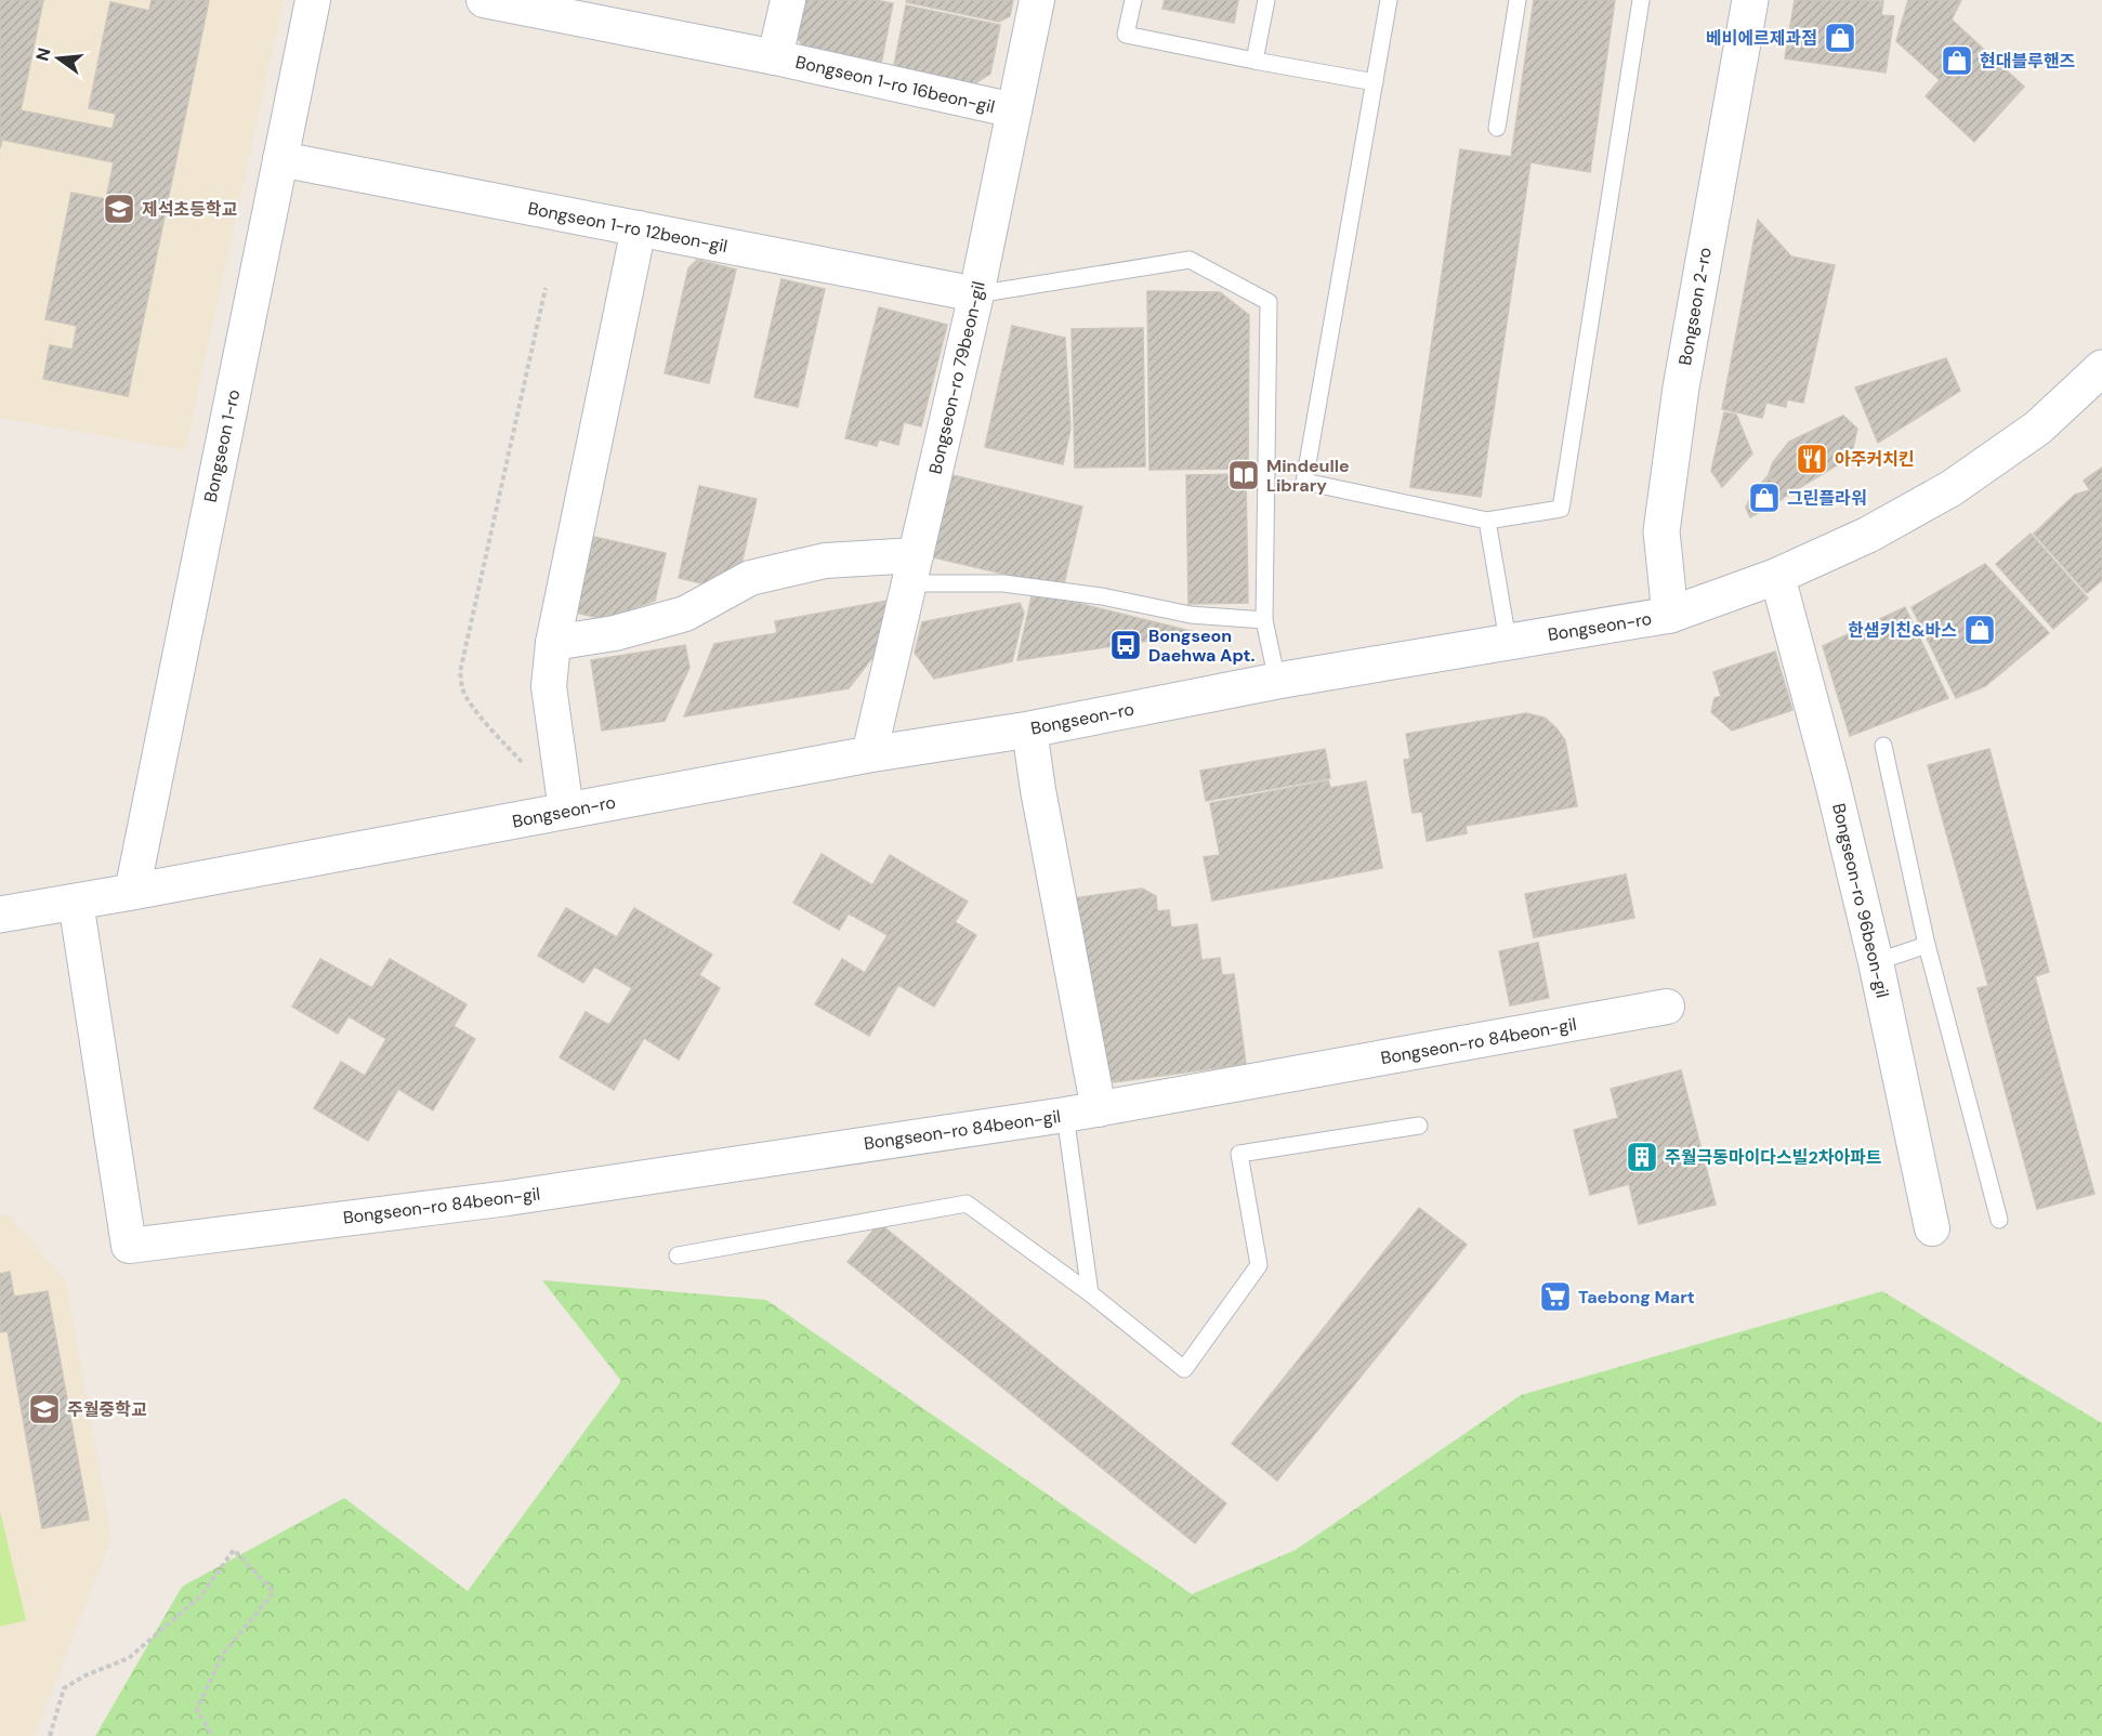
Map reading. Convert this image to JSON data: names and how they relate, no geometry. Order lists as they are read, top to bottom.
{
  "streets": {
    "main road": ["Bongseon 2-ro", "Bongseon-ro"],
    "street": [
      "Bongseon 1-ro 16beon-gil",
      "Bongseon 1-ro 12beon-gil",
      "Bongseon-ro 79beon-gil",
      "Bongseon 1-ro",
      "Bongseon-ro 96beon-gil",
      "Bongseon-ro 84beon-gil"
    ]
  },
  "crossings": [
    ["Bongseon 1-ro 16beon-gil", "Bongseon-ro 79beon-gil"],
    ["Bongseon 1-ro 12beon-gil", "Bongseon-ro 79beon-gil"],
    ["Bongseon 1-ro 12beon-gil", "Bongseon 1-ro"],
    ["Bongseon 2-ro", "Bongseon-ro"],
    ["Bongseon-ro 79beon-gil", "Bongseon-ro"],
    ["Bongseon 1-ro", "Bongseon-ro"],
    ["Bongseon-ro", "Bongseon-ro 96beon-gil"],
    ["Bongseon-ro", "Bongseon-ro 84beon-gil"]
  ],
  "places": {
    "shop": [
      "베비에르제과점",
      "현대블루핸즈",
      "그린플라워",
      "한샘키친&바스"
    ],
    "school or university": ["제석초등학교", "주월중학교"],
    "restaurant": ["아주커치킨"],
    "library": ["Mindeulle Library"],
    "bus stop": ["Bongseon Daehwa Apt."],
    "building": ["주월극동마이다스빌2차아파트"],
    "supermarket": ["Taebong Mart"]
  },
  "north": "left"
}
